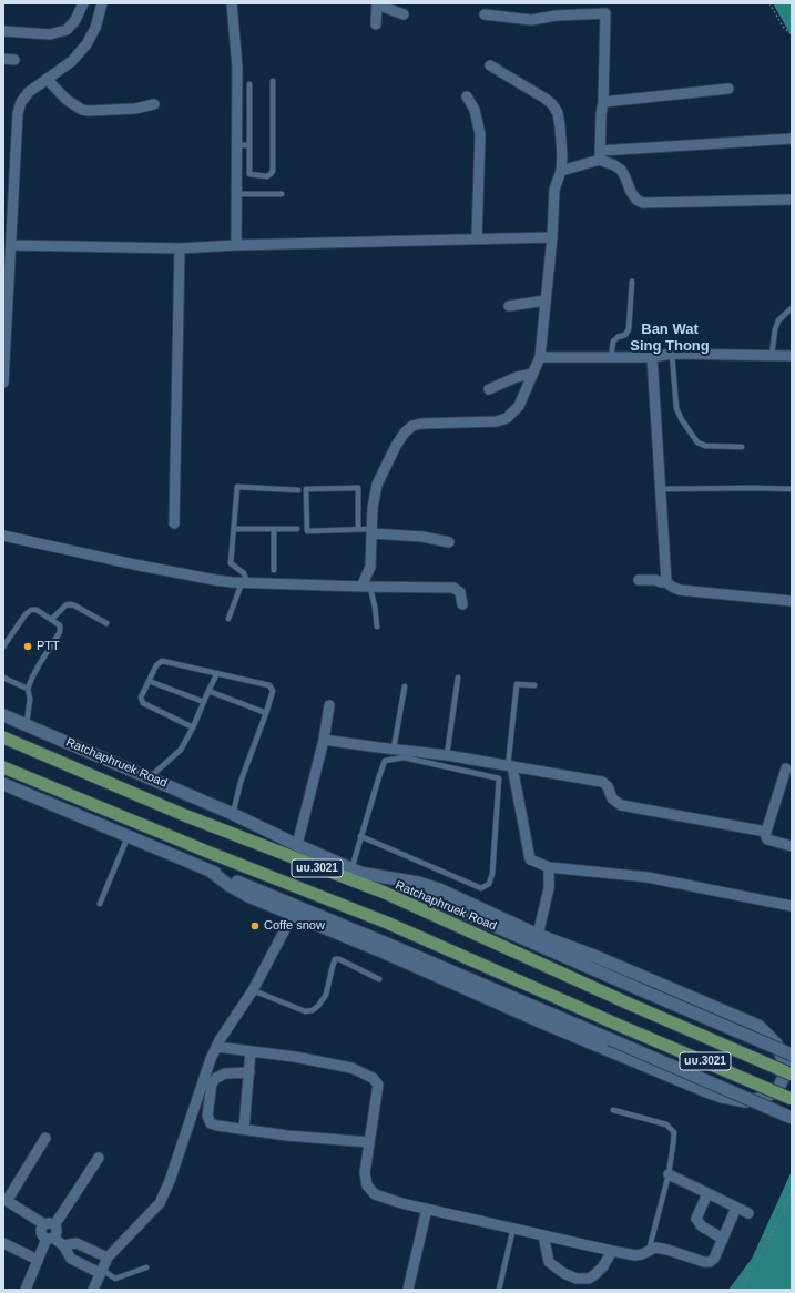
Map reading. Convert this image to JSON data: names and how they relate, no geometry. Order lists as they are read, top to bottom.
{
  "streets": {
    "main road": ["Ratchaphruek Road", "นบ.3021"]
  },
  "districts": ["Ban Wat Sing Thong"],
  "places": ["PTT", "Coffe snow"]
}
